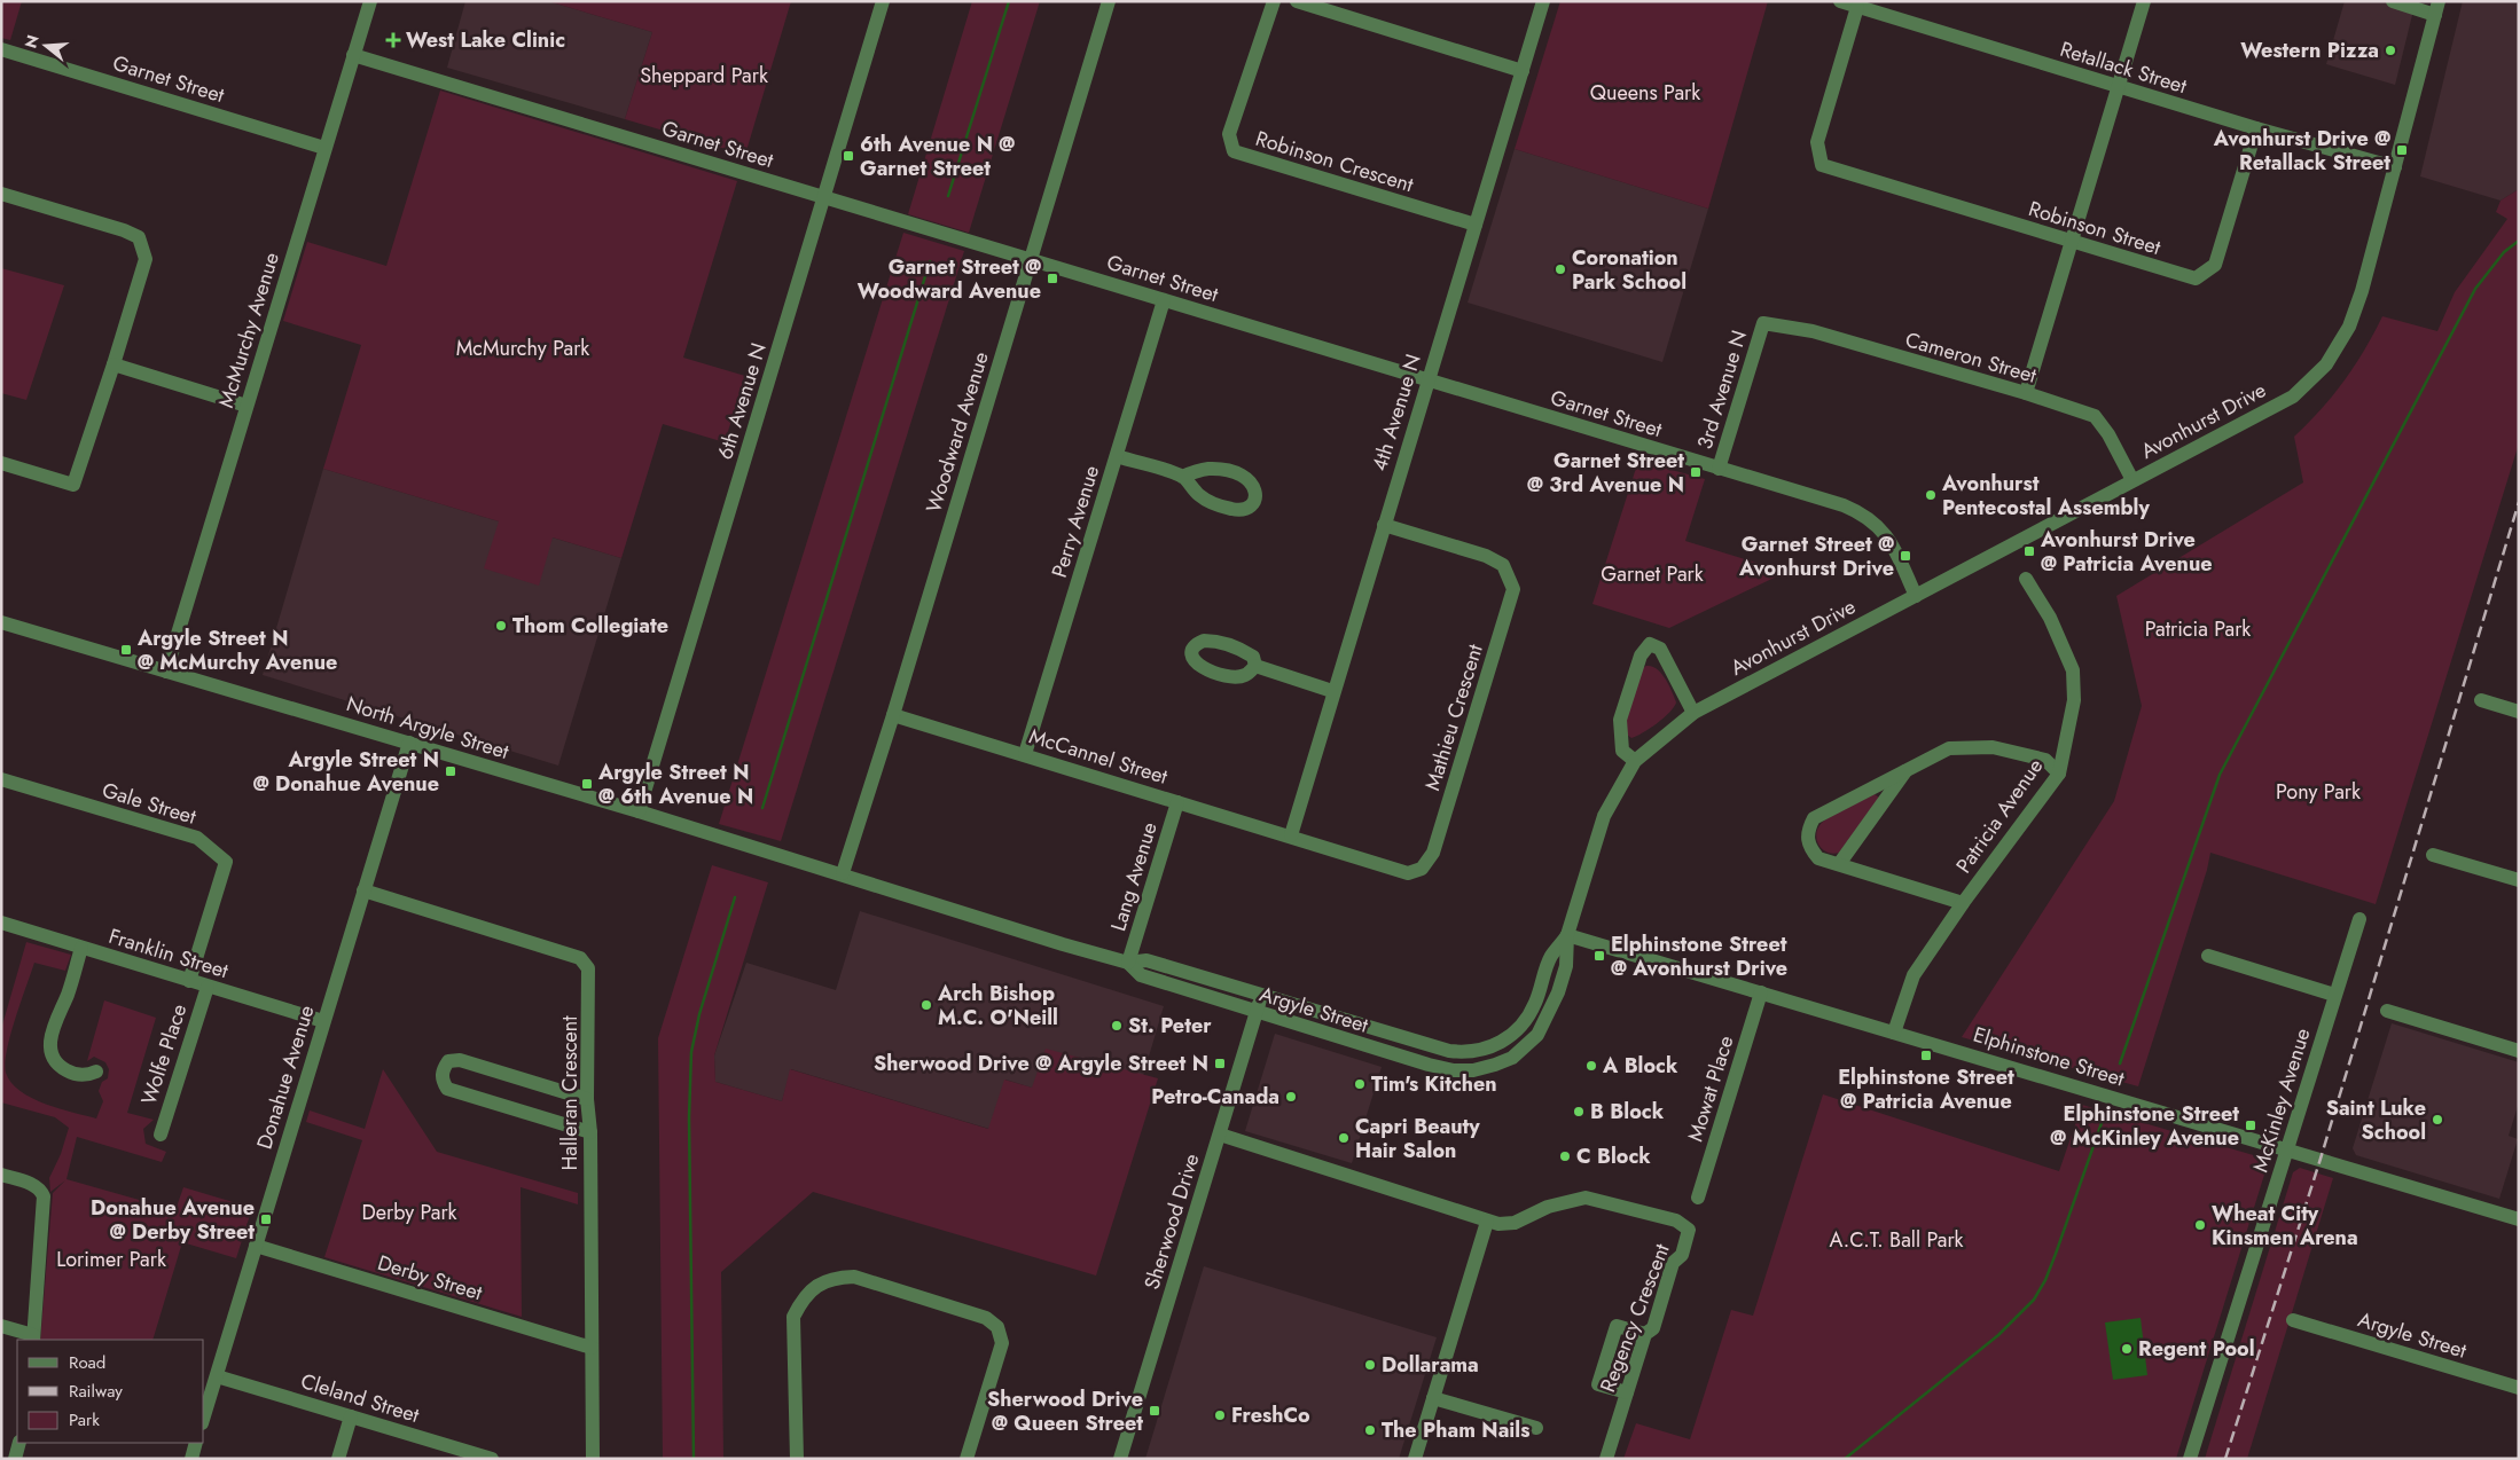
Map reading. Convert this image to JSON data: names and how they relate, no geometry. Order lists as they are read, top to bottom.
{
  "streets": {
    "street": [
      "Retallack Street",
      "Garnet Street",
      "Robinson Crescent",
      "Robinson Street",
      "McMurchy Avenue",
      "Cameron Street",
      "3rd Avenue N",
      "6th Avenue N",
      "4th Avenue N",
      "Avonhurst Drive",
      "Woodward Avenue",
      "Perry Avenue",
      "Mathieu Crescent",
      "North Argyle Street",
      "McCannel Street",
      "Gale Street",
      "Patricia Avenue",
      "Lang Avenue",
      "Franklin Street",
      "Argyle Street",
      "Wolfe Place",
      "Elphinstone Street",
      "Donahue Avenue",
      "Mowat Place",
      "Halleran Crescent",
      "McKinley Avenue",
      "Sherwood Drive",
      "Derby Street",
      "Regency Crescent",
      "Cleland Street"
    ]
  },
  "crossings": [
    ["Retallack Street", "Robinson Street"],
    ["Retallack Street", "Avonhurst Drive"],
    ["Garnet Street", "McMurchy Avenue"],
    ["Garnet Street", "3rd Avenue N"],
    ["Garnet Street", "6th Avenue N"],
    ["Garnet Street", "4th Avenue N"],
    ["Garnet Street", "Avonhurst Drive"],
    ["Garnet Street", "Woodward Avenue"],
    ["Garnet Street", "Perry Avenue"],
    ["Robinson Crescent", "4th Avenue N"],
    ["McMurchy Avenue", "North Argyle Street"],
    ["Cameron Street", "3rd Avenue N"],
    ["Cameron Street", "Avonhurst Drive"],
    ["6th Avenue N", "North Argyle Street"],
    ["4th Avenue N", "Mathieu Crescent"],
    ["4th Avenue N", "McCannel Street"],
    ["Avonhurst Drive", "Argyle Street"],
    ["Avonhurst Drive", "Elphinstone Street"],
    ["Woodward Avenue", "North Argyle Street"],
    ["Woodward Avenue", "McCannel Street"],
    ["Woodward Avenue", "Argyle Street"],
    ["Perry Avenue", "McCannel Street"],
    ["Mathieu Crescent", "McCannel Street"],
    ["North Argyle Street", "Argyle Street"],
    ["North Argyle Street", "Donahue Avenue"],
    ["McCannel Street", "Lang Avenue"],
    ["Gale Street", "Franklin Street"],
    ["Patricia Avenue", "Elphinstone Street"],
    ["Lang Avenue", "Argyle Street"],
    ["Franklin Street", "Wolfe Place"],
    ["Franklin Street", "Donahue Avenue"],
    ["Argyle Street", "Sherwood Drive"],
    ["Elphinstone Street", "Mowat Place"],
    ["Elphinstone Street", "McKinley Avenue"],
    ["Donahue Avenue", "Halleran Crescent"],
    ["Donahue Avenue", "Derby Street"],
    ["Donahue Avenue", "Cleland Street"],
    ["Halleran Crescent", "Derby Street"]
  ],
  "parks": [
    "Sheppard Park",
    "Queens Park",
    "McMurchy Park",
    "Garnet Park",
    "Patricia Park",
    "Pony Park",
    "Derby Park",
    "A.C.T. Ball Park",
    "Lorimer Park"
  ],
  "places": {
    "health": ["West Lake Clinic"],
    "other": [
      "Western Pizza",
      "Coronation Park School",
      "Avonhurst Pentecostal Assembly",
      "Thom Collegiate",
      "Arch Bishop M.C. O'Neill",
      "St. Peter",
      "A Block",
      "Tim's Kitchen",
      "Petro-Canada",
      "B Block",
      "Saint Luke School",
      "Capri Beauty Hair Salon",
      "C Block",
      "Wheat City Kinsmen Arena",
      "Regent Pool",
      "Dollarama",
      "FreshCo",
      "The Pham Nails"
    ],
    "transit": [
      "Avonhurst Drive @ Retallack Street",
      "6th Avenue N @ Garnet Street",
      "Garnet Street @ Woodward Avenue",
      "Garnet Street @ 3rd Avenue N",
      "Avonhurst Drive @ Patricia Avenue",
      "Garnet Street @ Avonhurst Drive",
      "Argyle Street N @ McMurchy Avenue",
      "Argyle Street N @ Donahue Avenue",
      "Argyle Street N @ 6th Avenue N",
      "Elphinstone Street @ Avonhurst Drive",
      "Elphinstone Street @ Patricia Avenue",
      "Sherwood Drive @ Argyle Street N",
      "Elphinstone Street @ McKinley Avenue",
      "Donahue Avenue @ Derby Street",
      "Sherwood Drive @ Queen Street"
    ]
  },
  "legend": ["Road", "Railway", "Park"],
  "north": "left"
}
